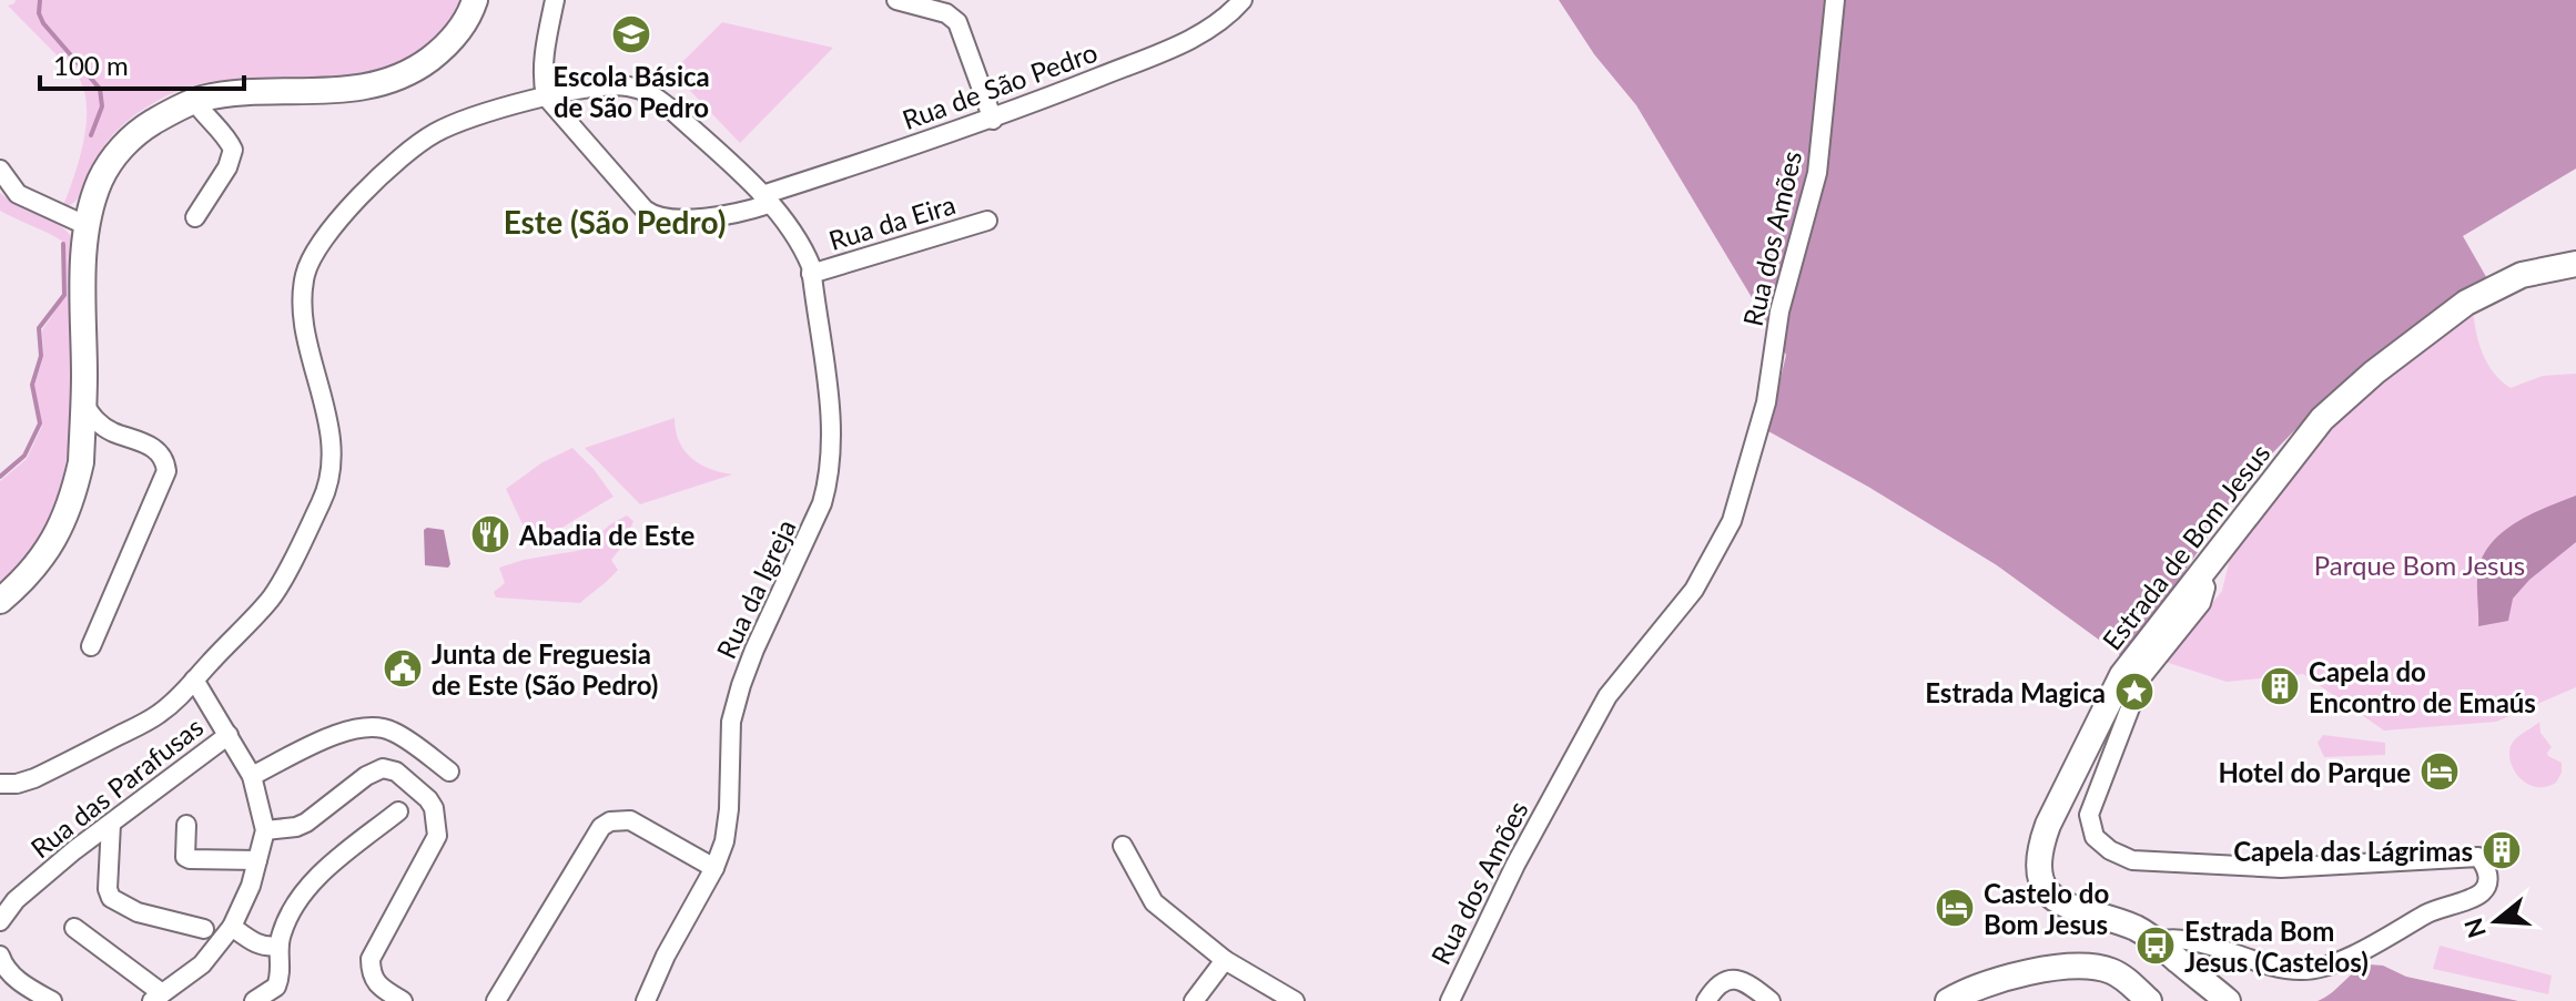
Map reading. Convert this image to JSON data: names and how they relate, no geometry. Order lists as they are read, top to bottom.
{
  "streets": {
    "main road": ["Estrada de Bom Jesus"],
    "street": [
      "Rua de São Pedro",
      "Rua da Eira",
      "Rua dos Amões",
      "Rua da Igreja",
      "Rua das Parafusas"
    ]
  },
  "crossings": [
    ["Rua de São Pedro", "Rua da Igreja"],
    ["Rua da Eira", "Rua da Igreja"]
  ],
  "districts": ["Este (São Pedro)"],
  "parks": ["Parque Bom Jesus"],
  "places": {
    "school or university": ["Escola Básica de São Pedro"],
    "restaurant": ["Abadia de Este"],
    "public building": ["Junta de Freguesia de Este (São Pedro)"],
    "building": ["Capela do Encontro de Emaús", "Capela das Lágrimas"],
    "place": ["Estrada Magica"],
    "hotel": ["Hotel do Parque", "Castelo do Bom Jesus"],
    "bus stop": ["Estrada Bom Jesus (Castelos)"]
  },
  "scale_bar": "100 m",
  "north": "left"
}
